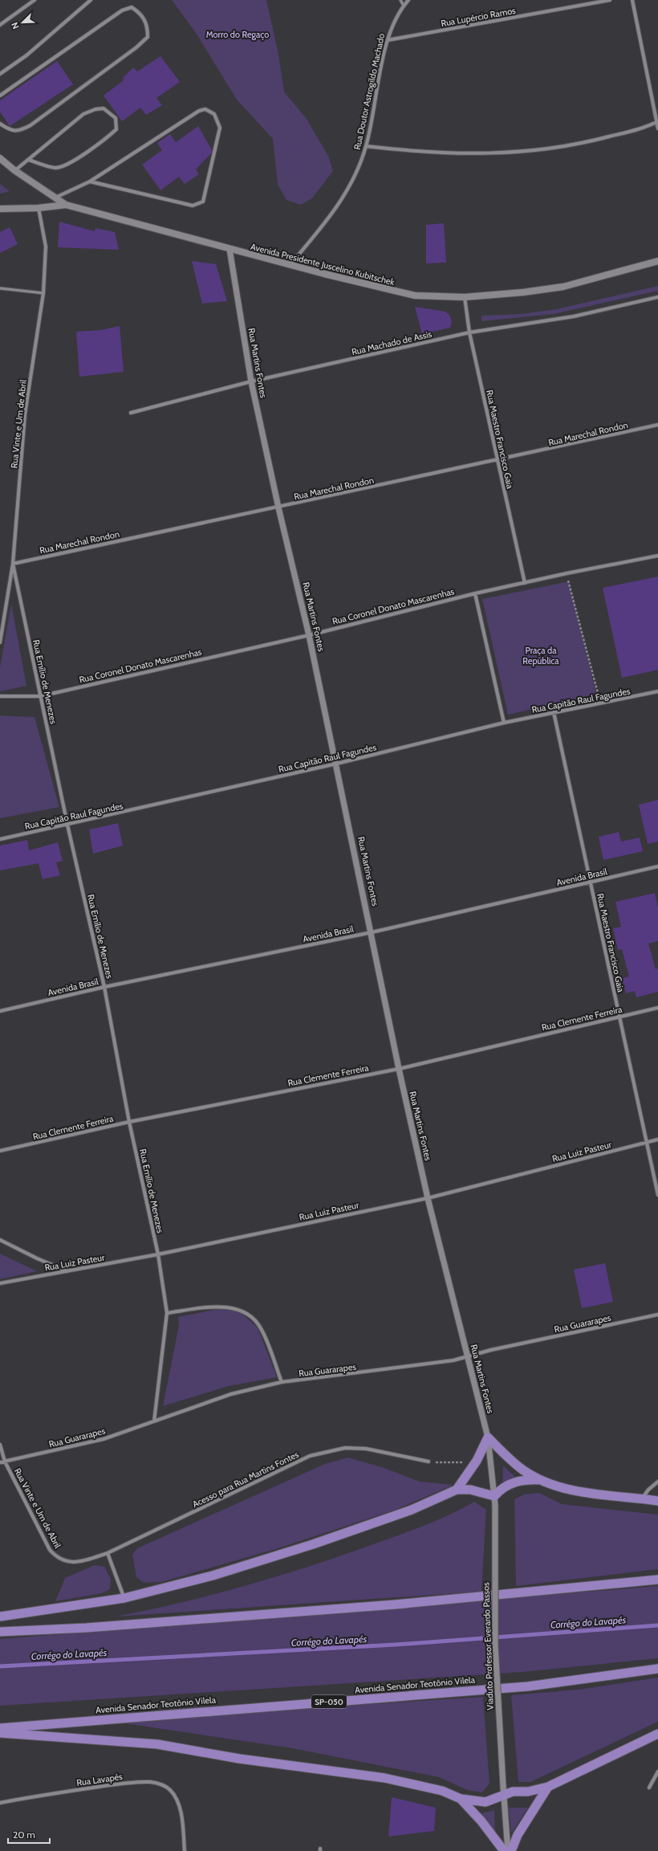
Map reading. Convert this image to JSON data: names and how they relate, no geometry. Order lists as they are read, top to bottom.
{
  "streets": {
    "highway": ["Avenida Senador Teotônio Vilela", "SP-050"],
    "main road": ["Avenida Presidente Juscelino Kubitschek"],
    "street": [
      "Rua Lupércio Ramos",
      "Rua Doutor Astrogildo Machado",
      "Rua Machado de Assis",
      "Rua Martins Fontes",
      "Rua Vinte e Um de Abril",
      "Rua Marechal Rondon",
      "Rua Maestro Francisco Gaia",
      "Rua Coronel Donato Mascarenhas",
      "Rua Emílio de Menezes",
      "Rua Capitão Raul Fagundes",
      "Avenida Brasil",
      "Rua Clemente Ferreira",
      "Rua Luiz Pasteur",
      "Rua Guararapes",
      "Acesso para Rua Martins Fontes",
      "Viaduto Professor Everardo Passos",
      "Rua Lavapés"
    ]
  },
  "crossings": [
    ["Rua Lupércio Ramos", "Rua Doutor Astrogildo Machado"],
    ["Rua Doutor Astrogildo Machado", "Avenida Presidente Juscelino Kubitschek"],
    ["Avenida Presidente Juscelino Kubitschek", "Rua Martins Fontes"],
    ["Avenida Presidente Juscelino Kubitschek", "Rua Maestro Francisco Gaia"],
    ["Rua Machado de Assis", "Rua Martins Fontes"],
    ["Rua Machado de Assis", "Rua Maestro Francisco Gaia"],
    ["Rua Martins Fontes", "Rua Marechal Rondon"],
    ["Rua Martins Fontes", "Rua Coronel Donato Mascarenhas"],
    ["Rua Martins Fontes", "Rua Capitão Raul Fagundes"],
    ["Rua Martins Fontes", "Avenida Brasil"],
    ["Rua Martins Fontes", "Rua Clemente Ferreira"],
    ["Rua Martins Fontes", "Rua Luiz Pasteur"],
    ["Rua Martins Fontes", "Rua Guararapes"],
    ["Rua Martins Fontes", "Viaduto Professor Everardo Passos"],
    ["Rua Vinte e Um de Abril", "Rua Marechal Rondon"],
    ["Rua Vinte e Um de Abril", "Rua Emílio de Menezes"],
    ["Rua Vinte e Um de Abril", "Rua Guararapes"],
    ["Rua Vinte e Um de Abril", "Acesso para Rua Martins Fontes"],
    ["Rua Marechal Rondon", "Rua Maestro Francisco Gaia"],
    ["Rua Marechal Rondon", "Rua Emílio de Menezes"],
    ["Rua Maestro Francisco Gaia", "Rua Coronel Donato Mascarenhas"],
    ["Rua Maestro Francisco Gaia", "Rua Capitão Raul Fagundes"],
    ["Rua Maestro Francisco Gaia", "Avenida Brasil"],
    ["Rua Maestro Francisco Gaia", "Rua Clemente Ferreira"],
    ["Rua Maestro Francisco Gaia", "Rua Luiz Pasteur"],
    ["Rua Coronel Donato Mascarenhas", "Rua Emílio de Menezes"],
    ["Rua Emílio de Menezes", "Rua Capitão Raul Fagundes"],
    ["Rua Emílio de Menezes", "Avenida Brasil"],
    ["Rua Emílio de Menezes", "Rua Clemente Ferreira"],
    ["Rua Emílio de Menezes", "Rua Luiz Pasteur"],
    ["Rua Emílio de Menezes", "Rua Guararapes"]
  ],
  "water": ["Corrégo do Lavapés"],
  "parks": ["Morro do Regaço", "Praça da República"],
  "scale_bar": "20 m",
  "north": "bottom left"
}
